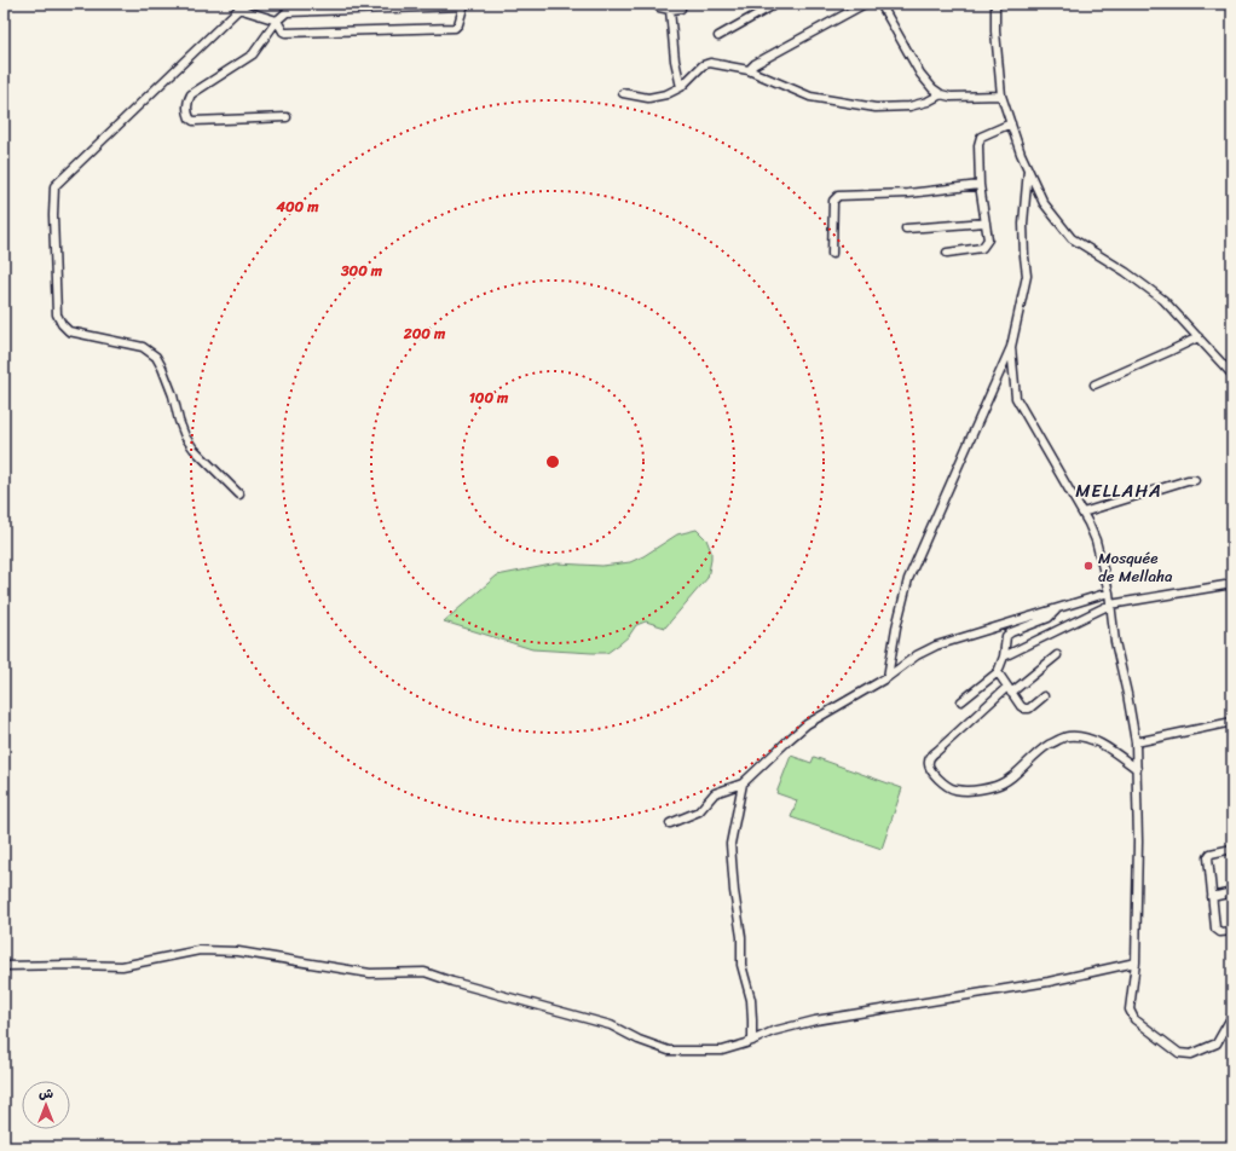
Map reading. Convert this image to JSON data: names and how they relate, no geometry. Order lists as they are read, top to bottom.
{
  "districts": ["MELLAHA"],
  "places": ["Mosquée de Mellaha"],
  "north": "top",
  "rings": [
    "400 m",
    "300 m",
    "200 m",
    "100 m"
  ]
}
